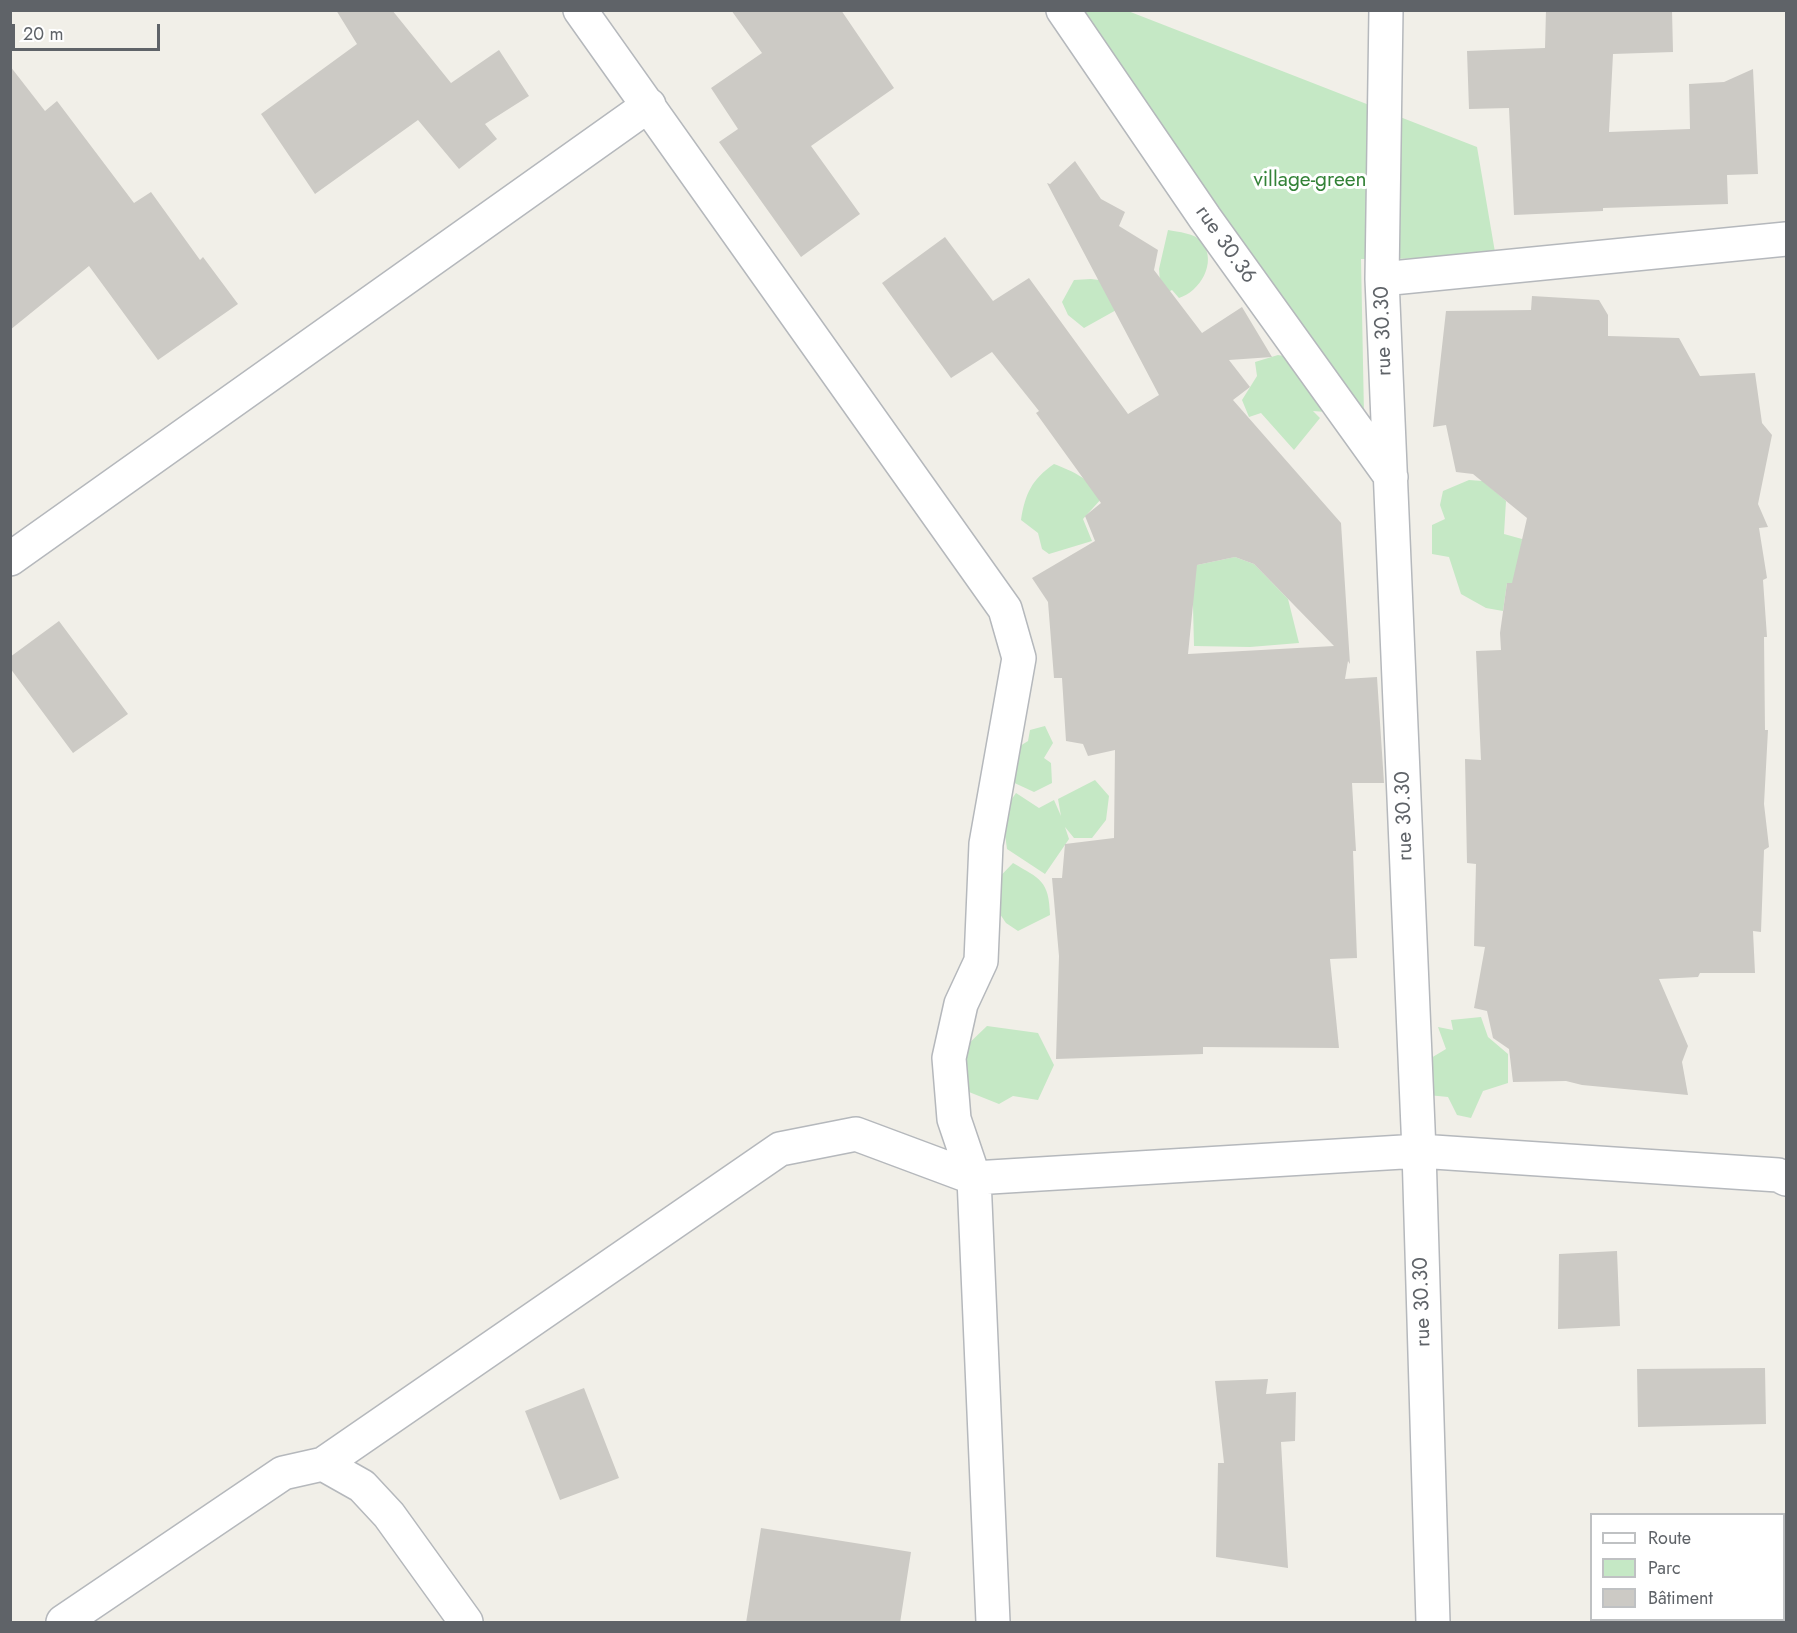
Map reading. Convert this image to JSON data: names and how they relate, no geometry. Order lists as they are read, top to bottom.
{
  "streets": {
    "street": ["rue 30.36", "rue 30.30"]
  },
  "crossings": [
    ["rue 30.36", "rue 30.30"]
  ],
  "parks": ["village-green"],
  "legend": ["Route", "Parc", "Bâtiment"],
  "scale_bar": "20 m"
}
